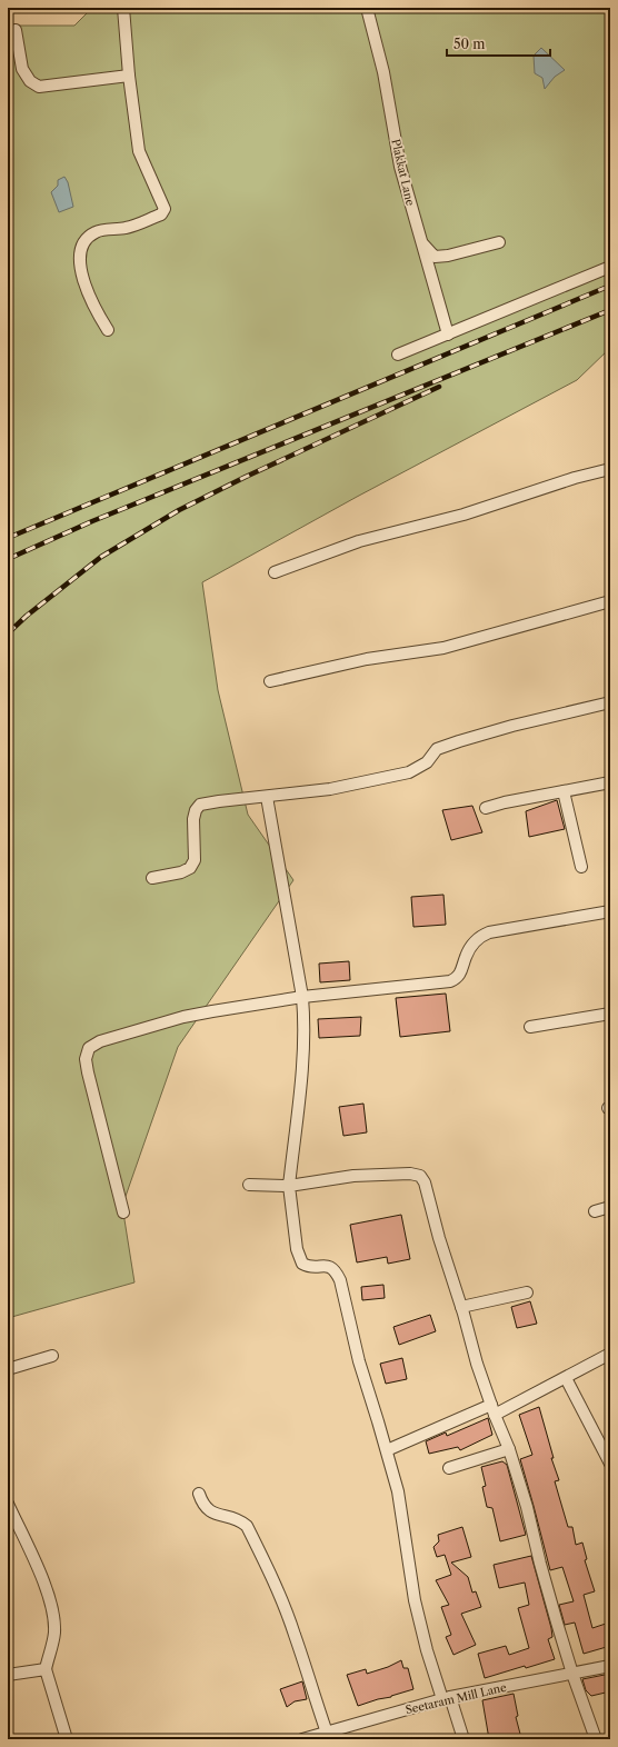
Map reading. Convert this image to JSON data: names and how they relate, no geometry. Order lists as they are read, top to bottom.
{
  "streets": {
    "street": ["Plakkat Lane", "Seetaram Mill Lane"]
  },
  "scale_bar": "50 m"
}
